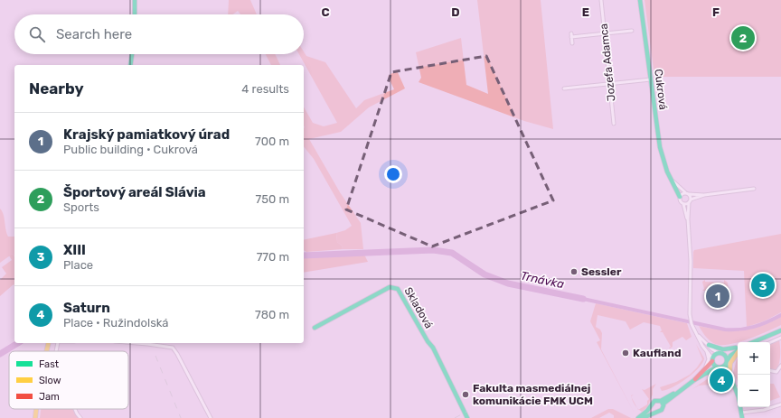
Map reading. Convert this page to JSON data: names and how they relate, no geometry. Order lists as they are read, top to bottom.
{
  "streets": {
    "street": ["Jozefa Adamca", "Cukrová", "Skladová"]
  },
  "water": ["Trnávka"],
  "places": ["Sessler", "Kaufland", "Fakulta masmediálnej komunikácie FMK UCM"],
  "legend": ["Fast", "Slow", "Jam"],
  "page": {
    "search": "Search here",
    "pins": [
      "2",
      "3",
      "1",
      "4"
    ],
    "heading": ["Nearby", "4 results"],
    "list": [
      {
        "mark": "1",
        "name": "Krajský pamiatkový úrad",
        "note": "Public building · Cukrová",
        "value": "700 m"
      },
      {
        "mark": "2",
        "name": "Športový areál Slávia",
        "note": "Sports",
        "value": "750 m"
      },
      {
        "mark": "3",
        "name": "XIII",
        "note": "Place",
        "value": "770 m"
      },
      {
        "mark": "4",
        "name": "Saturn",
        "note": "Place · Ružindolská",
        "value": "780 m"
      }
    ],
    "map_buttons": ["+", "−"]
  },
  "grid": {
    "columns": [
      "C",
      "D",
      "E",
      "F"
    ]
  }
}
